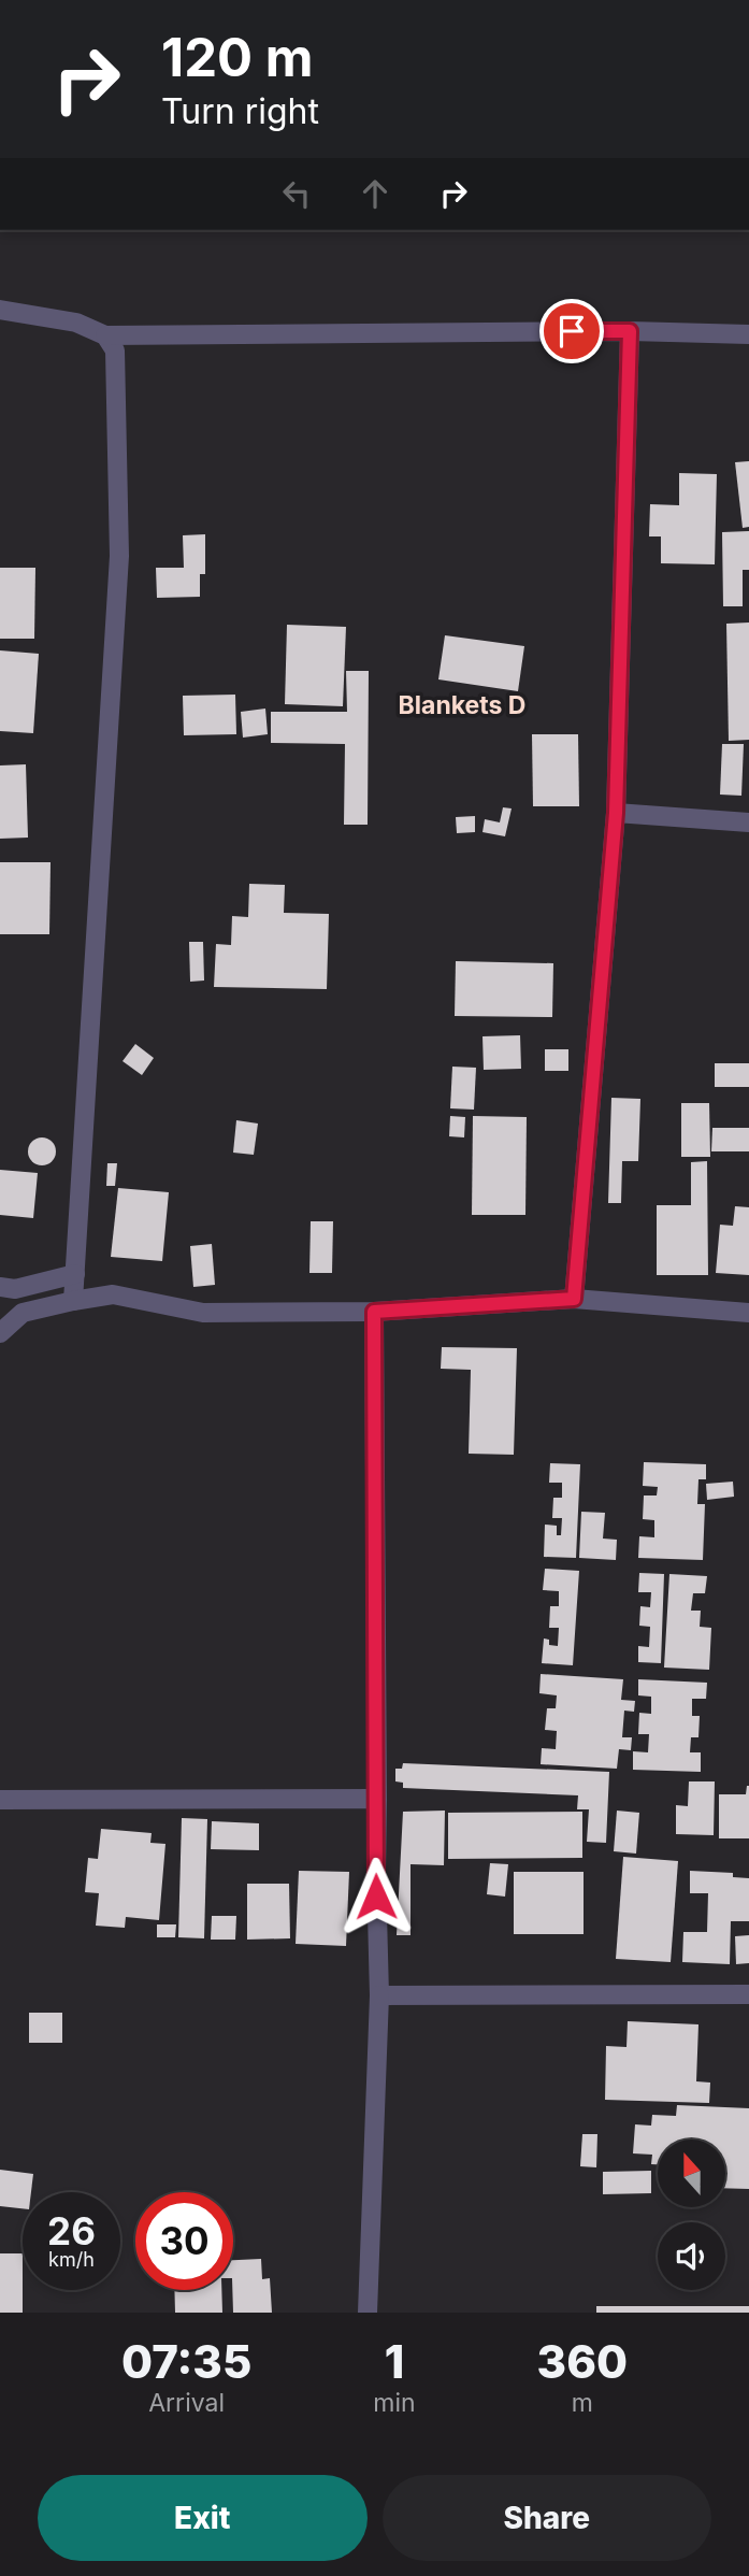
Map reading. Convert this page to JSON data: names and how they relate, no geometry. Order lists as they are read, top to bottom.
{
  "districts": ["Blankets D"],
  "north": "top",
  "page": {
    "turn": ["120 m", "Turn right"],
    "speed": "26 km/h",
    "limit": "30",
    "eta": [
      "07:35",
      "Arrival",
      "1",
      "min",
      "360",
      "m"
    ],
    "buttons": ["Exit", "Share"]
  }
}
